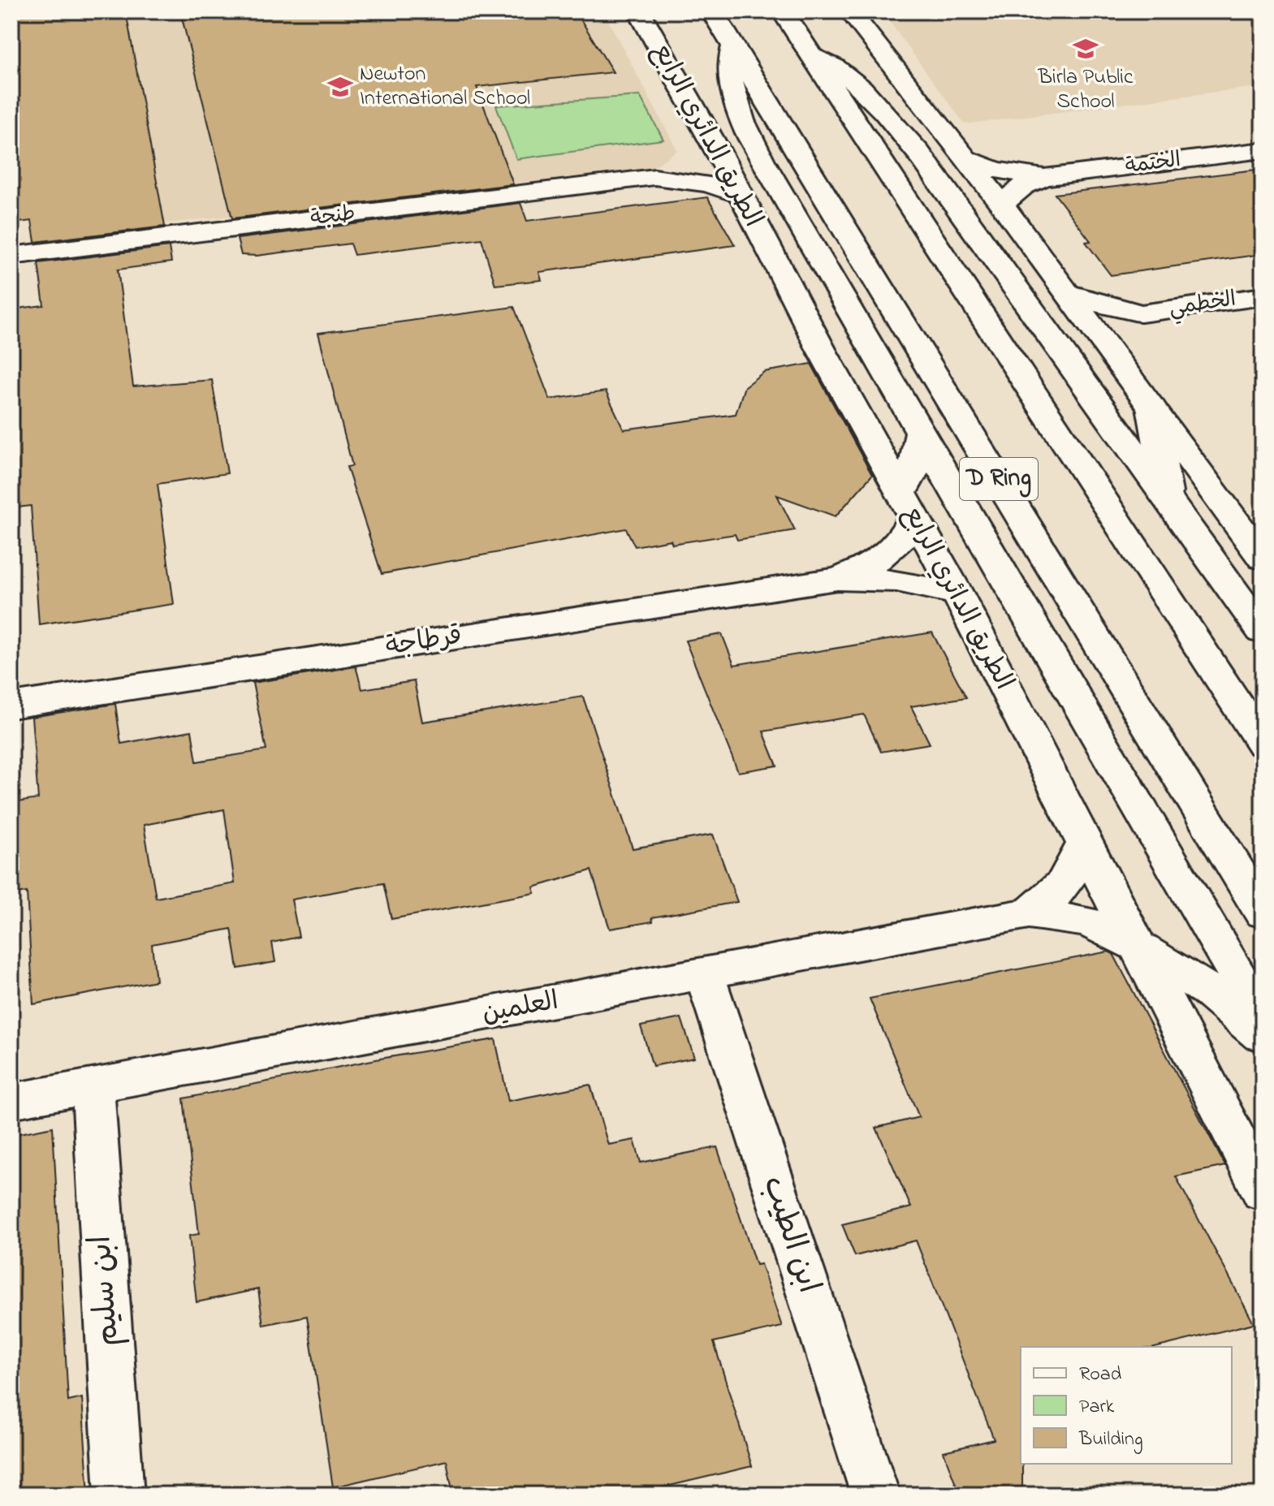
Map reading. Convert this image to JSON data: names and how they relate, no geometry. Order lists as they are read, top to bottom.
{
  "streets": {
    "street": [
      "الطريق الدائري الرابع",
      "الختمة",
      "طنجة",
      "الخطمي",
      "D Ring",
      "قرطاجة",
      "العلمين",
      "ابن الطيب",
      "ابن سليم"
    ]
  },
  "crossings": [
    ["الطريق الدائري الرابع", "طنجة"],
    ["الطريق الدائري الرابع", "قرطاجة"],
    ["الطريق الدائري الرابع", "العلمين"],
    ["العلمين", "ابن الطيب"],
    ["العلمين", "ابن سليم"]
  ],
  "places": {
    "school or university": ["Birla Public School", "Newton International School"]
  },
  "legend": ["Road", "Park", "Building"]
}
